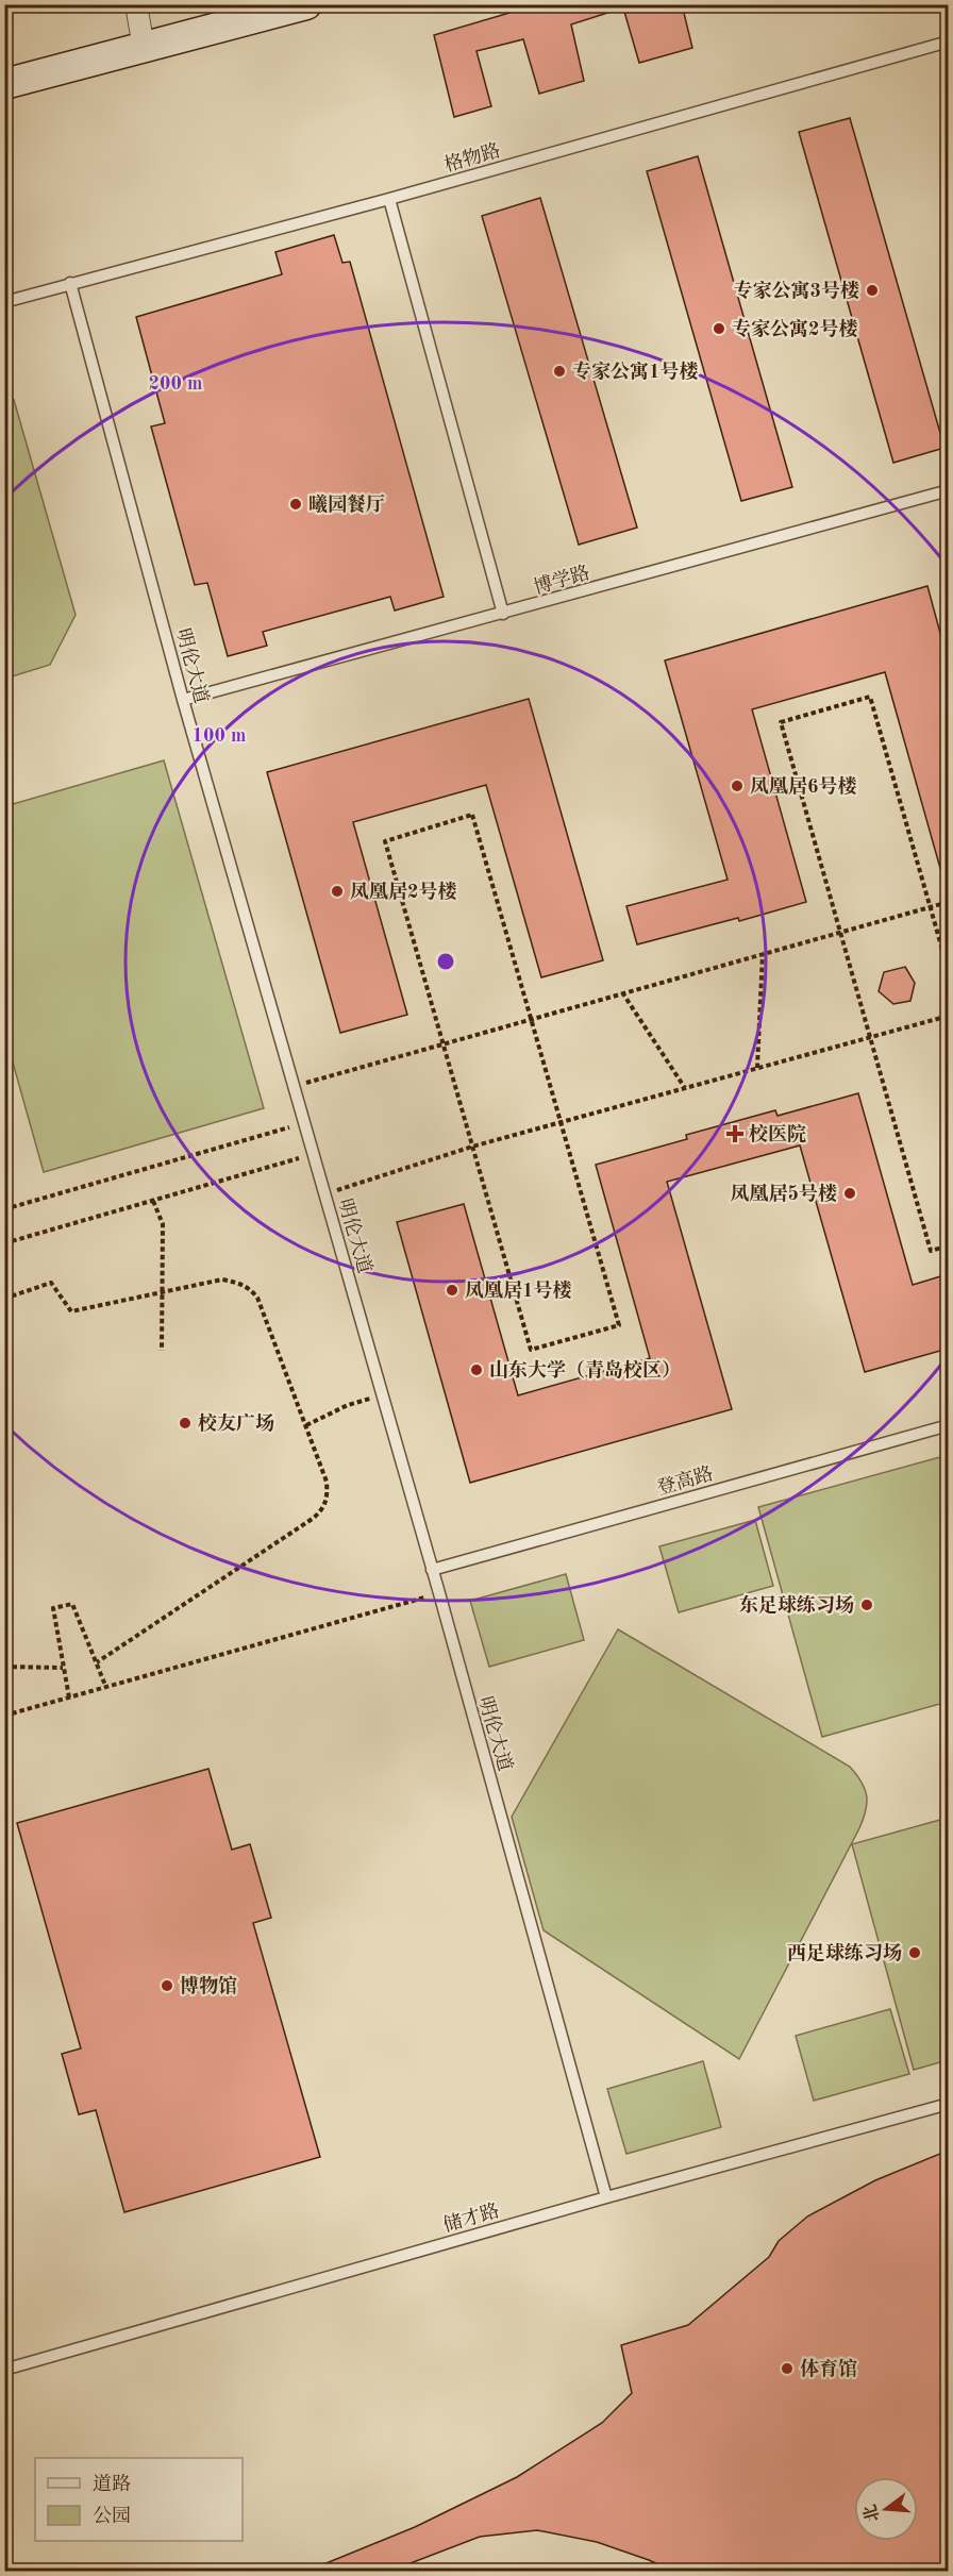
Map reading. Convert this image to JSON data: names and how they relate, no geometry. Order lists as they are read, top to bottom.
{
  "streets": {
    "lane": [
      "格物路",
      "博学路",
      "明伦大道",
      "登高路",
      "储才路"
    ]
  },
  "crossings": [
    ["格物路", "明伦大道"],
    ["博学路", "明伦大道"],
    ["明伦大道", "登高路"],
    ["明伦大道", "储才路"]
  ],
  "places": {
    "other": [
      "专家公寓3号楼",
      "专家公寓2号楼",
      "专家公寓1号楼",
      "曦园餐厅",
      "凤凰居6号楼",
      "凤凰居2号楼",
      "凤凰居5号楼",
      "凤凰居1号楼",
      "山东大学（青岛校区）",
      "校友广场",
      "东足球练习场",
      "西足球练习场",
      "博物馆",
      "体育馆"
    ],
    "health": ["校医院"]
  },
  "legend": ["道路", "公园"],
  "north": "left",
  "rings": ["200 m", "100 m"]
}
